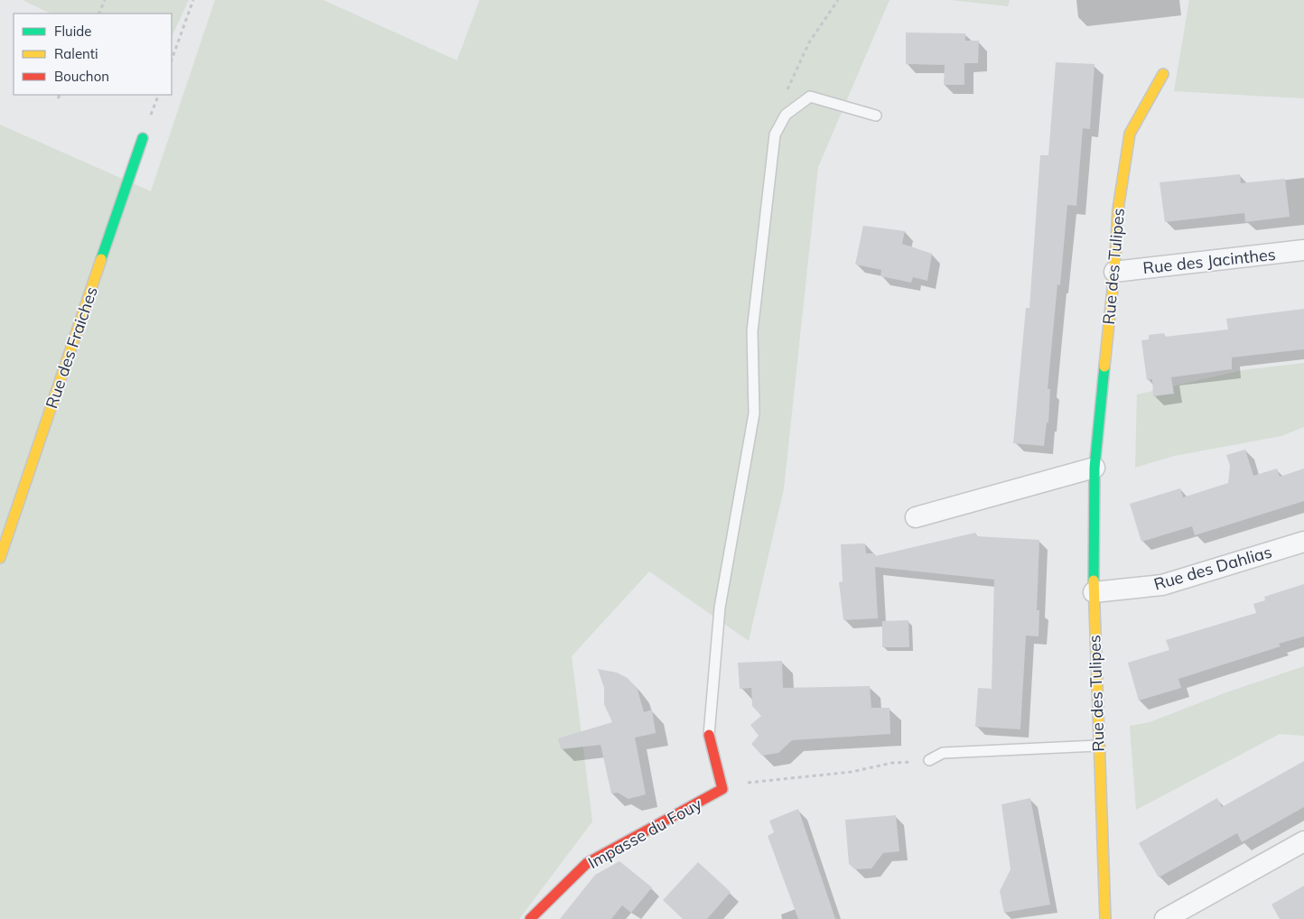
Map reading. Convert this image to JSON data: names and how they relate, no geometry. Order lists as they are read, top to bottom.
{
  "streets": {
    "street": [
      "Rue des Jacinthes",
      "Rue des Tulipes",
      "Rue des Fraiches",
      "Rue des Dahlias",
      "Impasse du Fouy"
    ]
  },
  "crossings": [
    ["Rue des Jacinthes", "Rue des Tulipes"],
    ["Rue des Tulipes", "Rue des Dahlias"]
  ],
  "legend": ["Fluide", "Ralenti", "Bouchon"]
}
